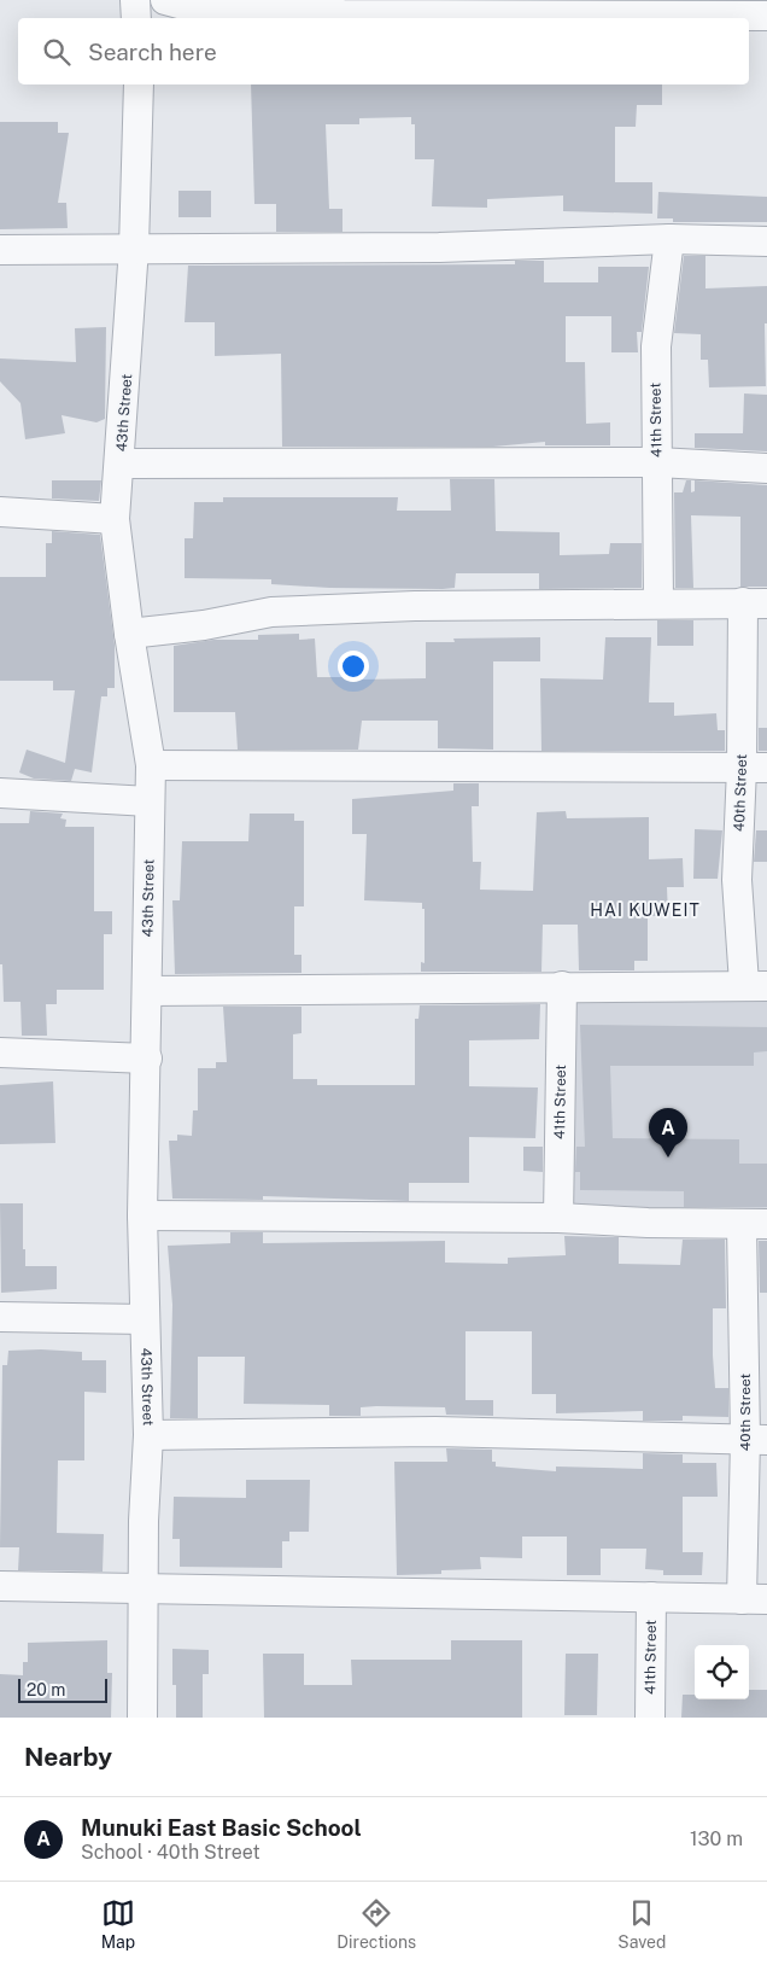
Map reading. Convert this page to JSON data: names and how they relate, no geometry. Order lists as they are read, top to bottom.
{
  "streets": {
    "street": ["43th Street", "41th Street", "40th Street"]
  },
  "districts": ["HAI KUWEIT"],
  "scale_bar": "20 m",
  "page": {
    "search": "Search here",
    "pins": "A",
    "scale": "20 m",
    "heading": "Nearby",
    "list": [
      {
        "mark": "A",
        "name": "Munuki East Basic School",
        "note": "School · 40th Street",
        "value": "130 m"
      }
    ],
    "nav": ["Map", "Directions", "Saved"]
  }
}
